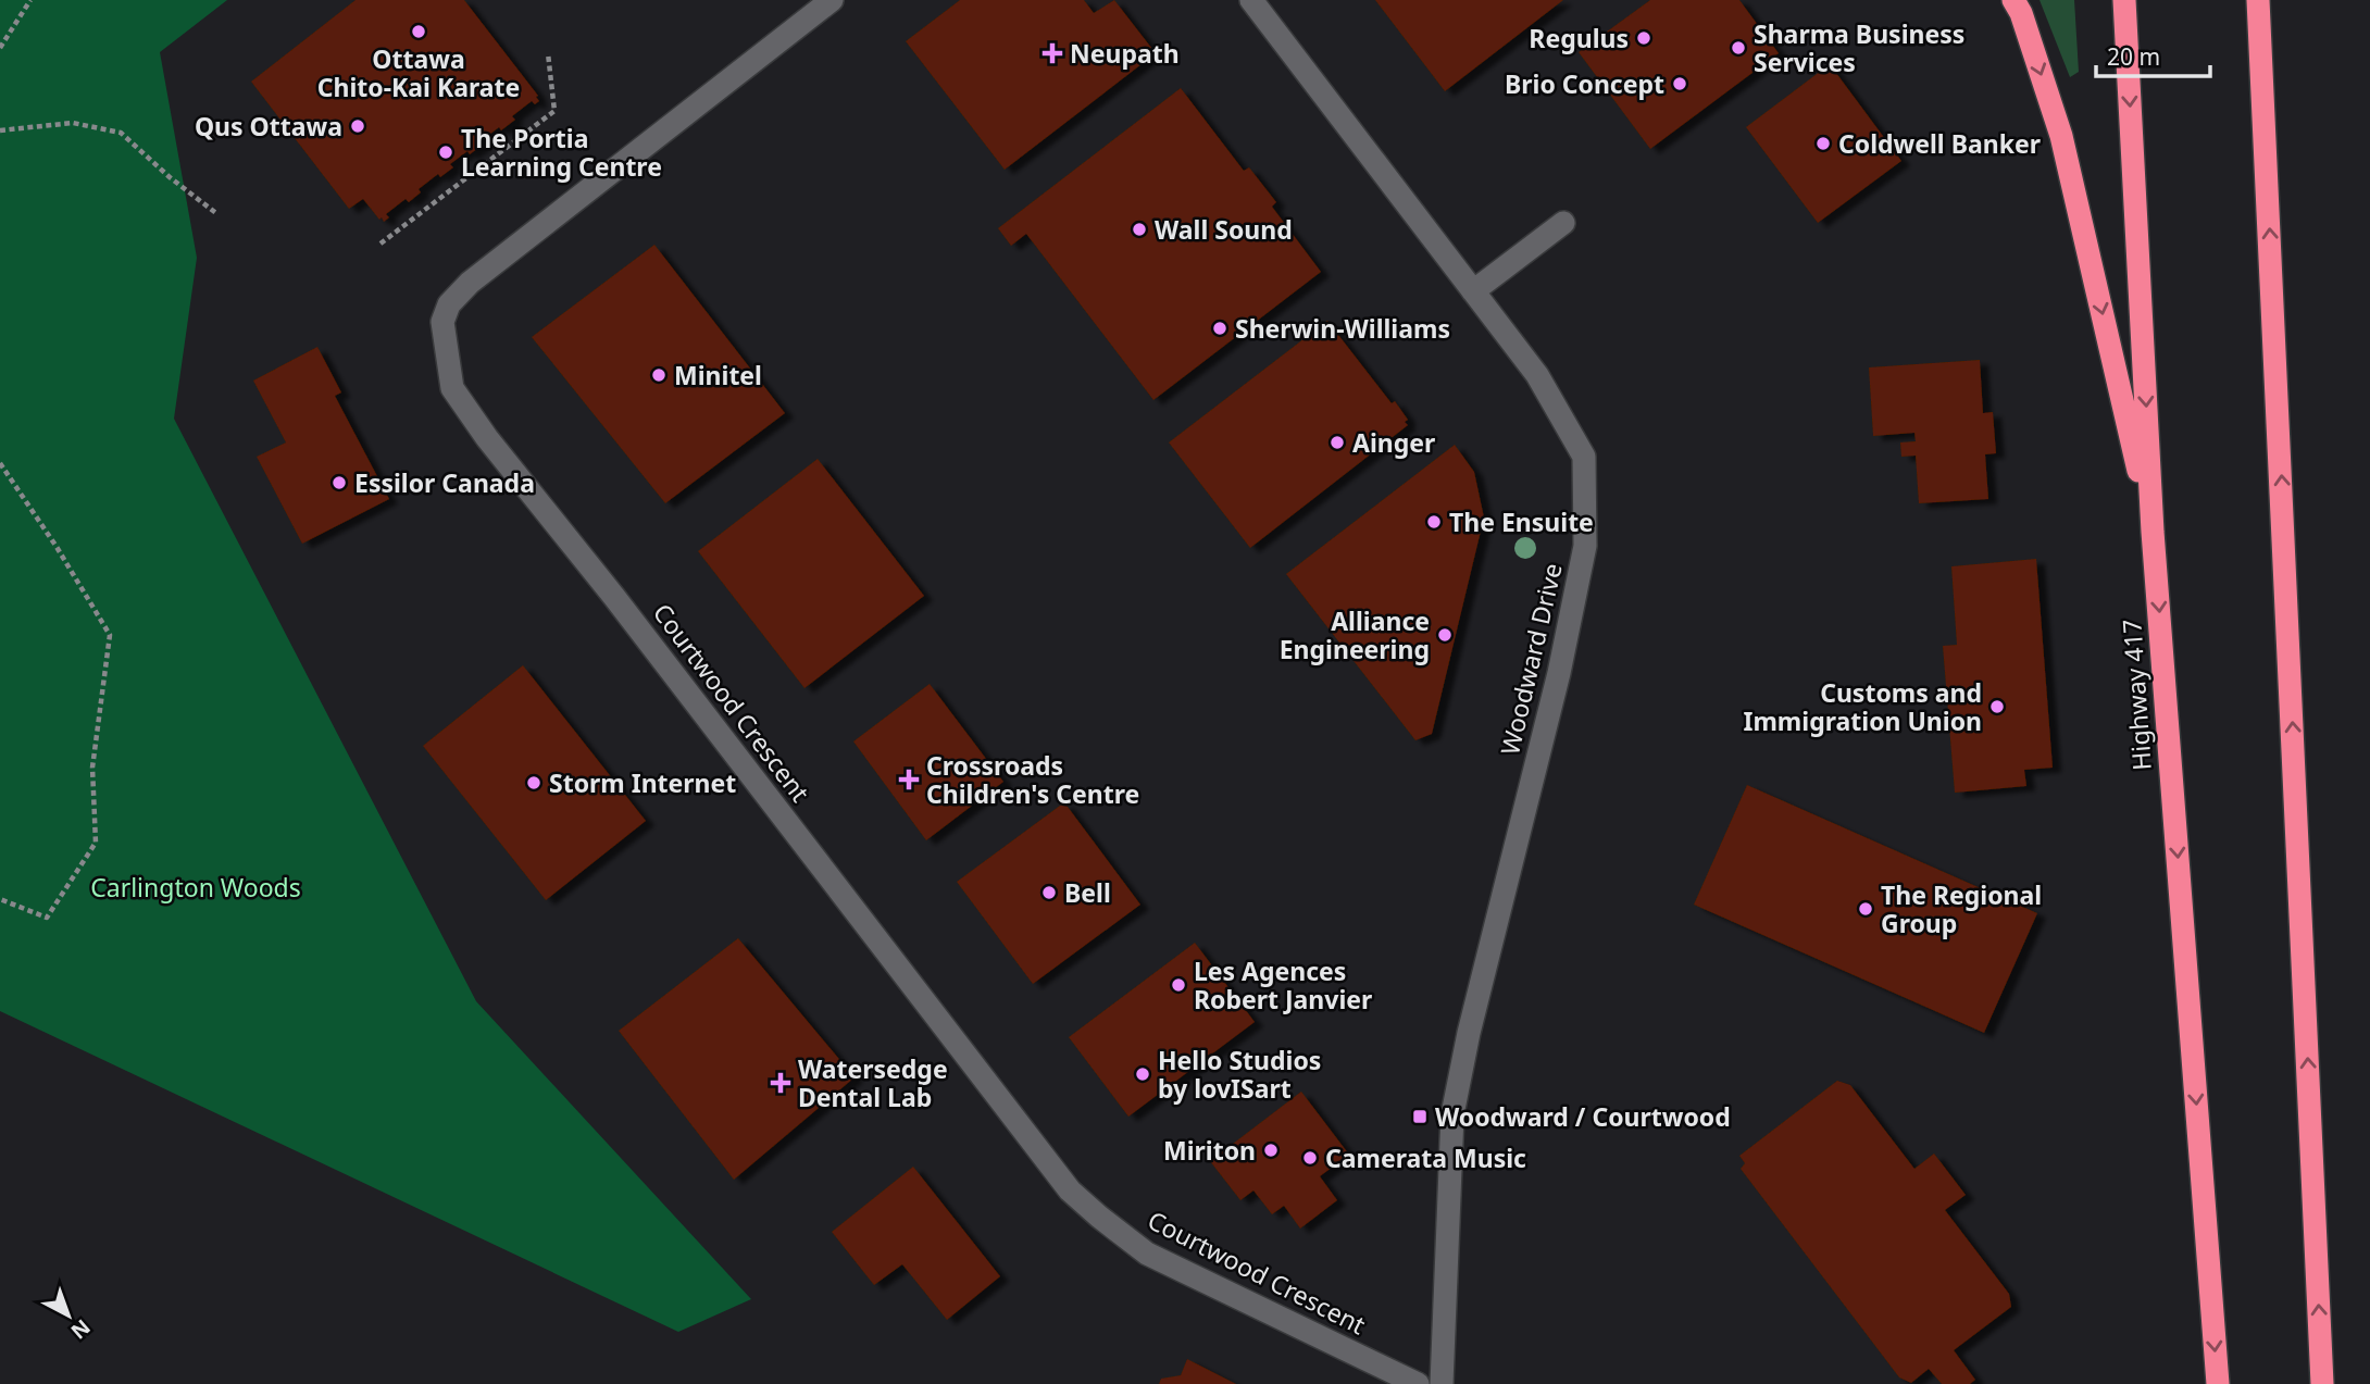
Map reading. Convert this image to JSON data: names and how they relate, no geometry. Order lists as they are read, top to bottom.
{
  "streets": {
    "highway": ["Highway 417"],
    "street": ["Woodward Drive", "Courtwood Crescent"]
  },
  "parks": ["Carlington Woods"],
  "places": {
    "other": [
      "Ottawa Chito-Kai Karate",
      "Regulus",
      "Sharma Business Services",
      "Brio Concept",
      "Qus Ottawa",
      "Coldwell Banker",
      "The Portia Learning Centre",
      "Wall Sound",
      "Sherwin-Williams",
      "Minitel",
      "Ainger",
      "Essilor Canada",
      "The Ensuite",
      "Alliance Engineering",
      "Customs and Immigration Union",
      "Storm Internet",
      "Bell",
      "The Regional Group",
      "Les Agences Robert Janvier",
      "Hello Studios by lovISart",
      "Miriton",
      "Camerata Music"
    ],
    "health": ["Neupath", "Crossroads Children's Centre", "Watersedge Dental Lab"],
    "transit": ["Woodward / Courtwood"]
  },
  "scale_bar": "20 m",
  "north": "bottom right"
}
